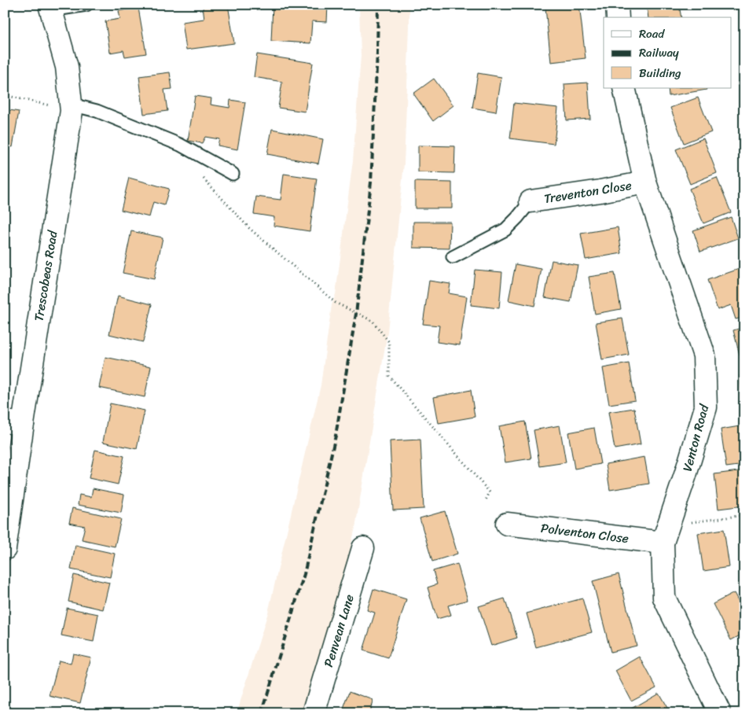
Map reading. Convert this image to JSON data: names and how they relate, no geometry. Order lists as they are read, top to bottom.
{
  "streets": {
    "street": [
      "Treventon Close",
      "Trescobeas Road",
      "Venton Road",
      "Polventon Close",
      "Penvean Lane"
    ]
  },
  "crossings": [
    ["Treventon Close", "Venton Road"],
    ["Venton Road", "Polventon Close"]
  ],
  "legend": ["Road", "Railway", "Building"]
}
